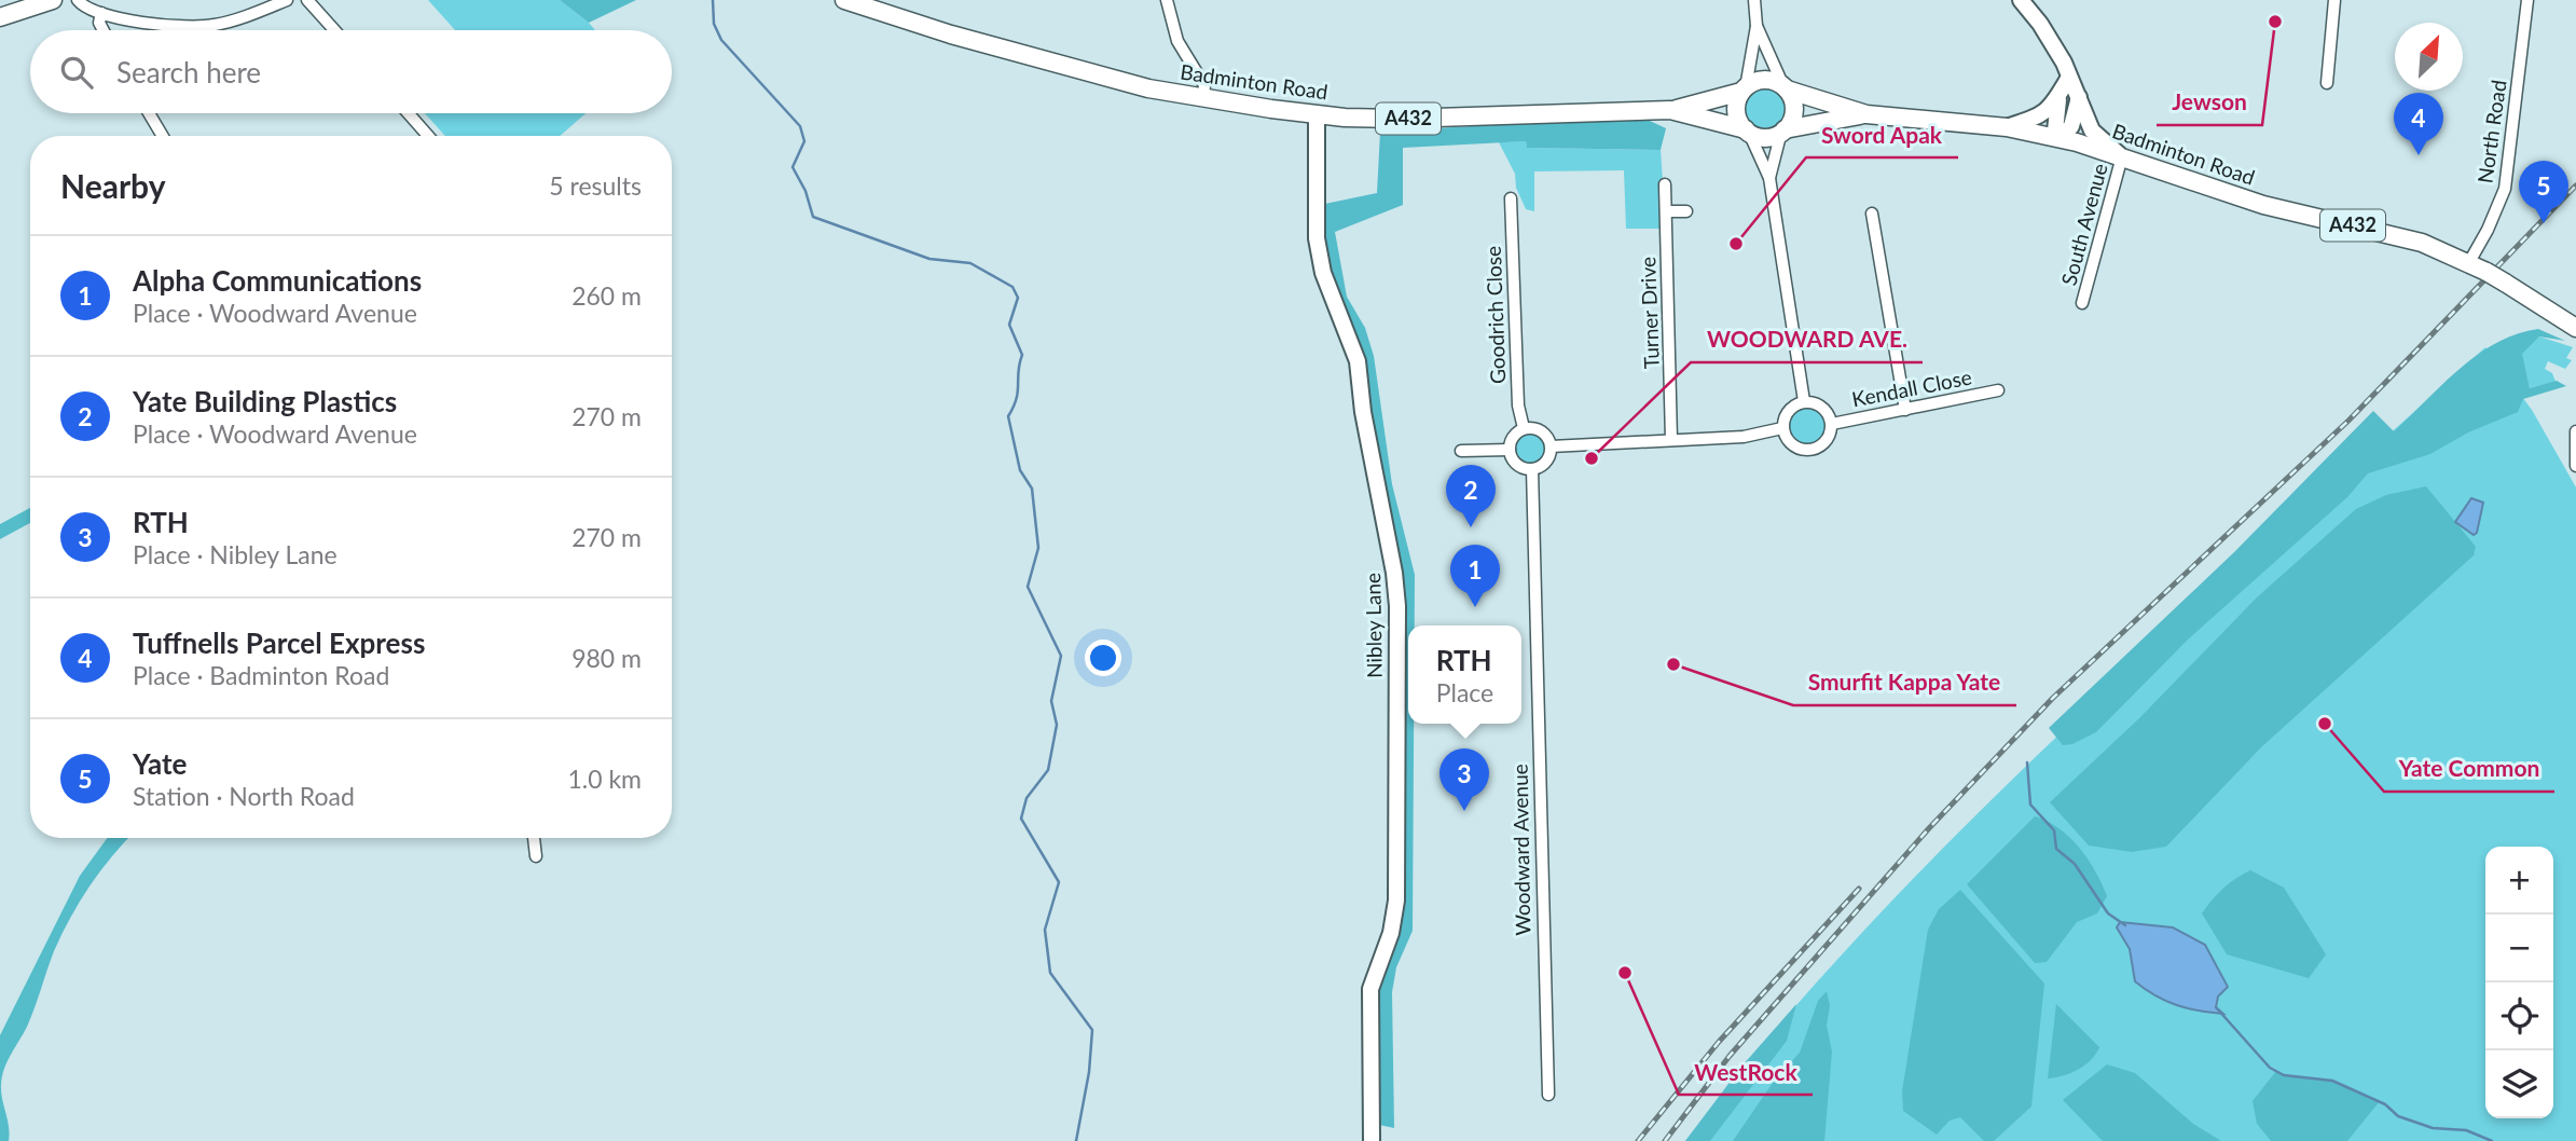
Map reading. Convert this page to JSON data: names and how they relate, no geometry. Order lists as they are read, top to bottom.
{
  "streets": {
    "main road": ["Badminton Road", "A432"],
    "street": [
      "North Road",
      "South Avenue",
      "Turner Drive",
      "Goodrich Close",
      "Kendall Close",
      "Nibley Lane",
      "Woodward Avenue"
    ]
  },
  "crossings": [
    ["Badminton Road", "A432"],
    ["Badminton Road", "North Road"],
    ["Badminton Road", "South Avenue"],
    ["Badminton Road", "Nibley Lane"],
    ["A432", "North Road"],
    ["Goodrich Close", "Woodward Avenue"]
  ],
  "places": [
    "Jewson",
    "Sword Apak",
    "WOODWARD AVE.",
    "Smurfit Kappa Yate",
    "Yate Common",
    "WestRock"
  ],
  "north": "top right",
  "page": {
    "search": "Search here",
    "pins": [
      "4",
      "5",
      "2",
      "1",
      "3"
    ],
    "heading": ["Nearby", "5 results"],
    "list": [
      {
        "mark": "1",
        "name": "Alpha Communications",
        "note": "Place · Woodward Avenue",
        "value": "260 m"
      },
      {
        "mark": "2",
        "name": "Yate Building Plastics",
        "note": "Place · Woodward Avenue",
        "value": "270 m"
      },
      {
        "mark": "3",
        "name": "RTH",
        "note": "Place · Nibley Lane",
        "value": "270 m"
      },
      {
        "mark": "4",
        "name": "Tuffnells Parcel Express",
        "note": "Place · Badminton Road",
        "value": "980 m"
      },
      {
        "mark": "5",
        "name": "Yate",
        "note": "Station · North Road",
        "value": "1.0 km"
      }
    ],
    "popup": ["RTH", "Place"],
    "map_buttons": ["+", "−"]
  }
}
